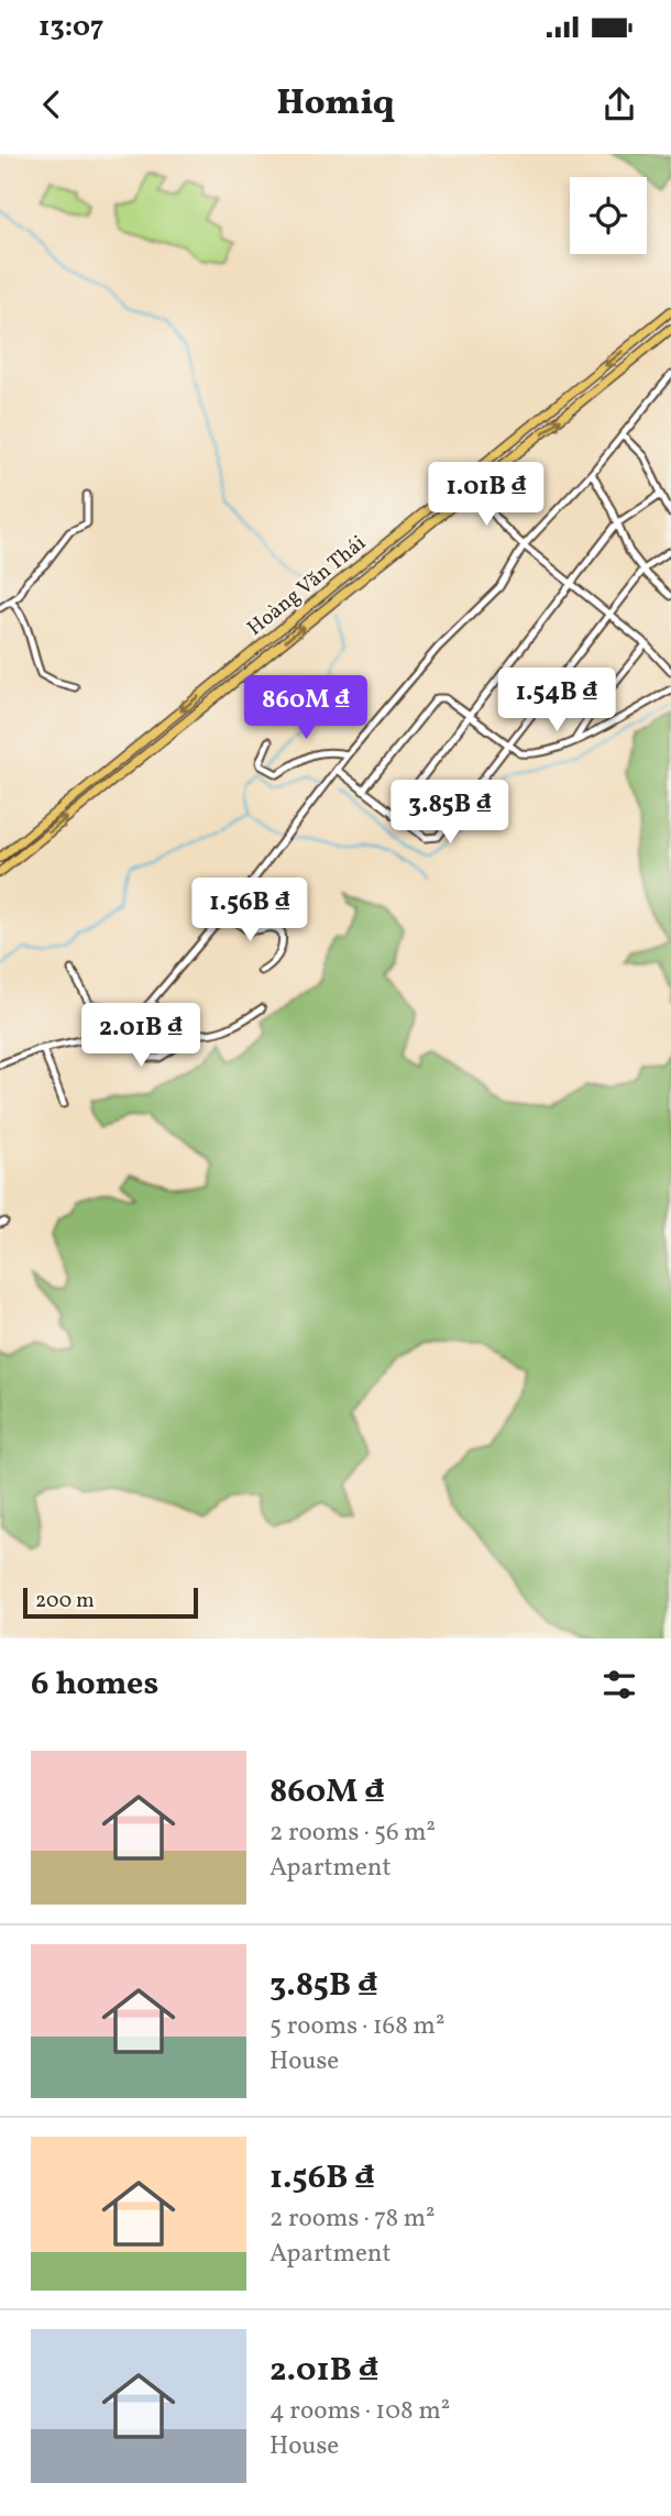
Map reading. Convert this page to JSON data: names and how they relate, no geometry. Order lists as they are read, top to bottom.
{
  "streets": {
    "main road": ["Hoàng Văn Thái"]
  },
  "scale_bar": "200 m",
  "page": {
    "status": "13:07",
    "header": "Homiq",
    "price": [
      "1.01B ₫",
      "1.54B ₫",
      "860M ₫",
      "3.85B ₫",
      "1.56B ₫",
      "2.01B ₫"
    ],
    "scale": "200 m",
    "heading": "6 homes",
    "list": [
      {
        "name": "860M ₫",
        "note": "2 rooms · 56 m² · Apartment"
      },
      {
        "name": "3.85B ₫",
        "note": "5 rooms · 168 m² · House"
      },
      {
        "name": "1.56B ₫",
        "note": "2 rooms · 78 m² · Apartment"
      },
      {
        "name": "2.01B ₫",
        "note": "4 rooms · 108 m² · House"
      }
    ]
  }
}
